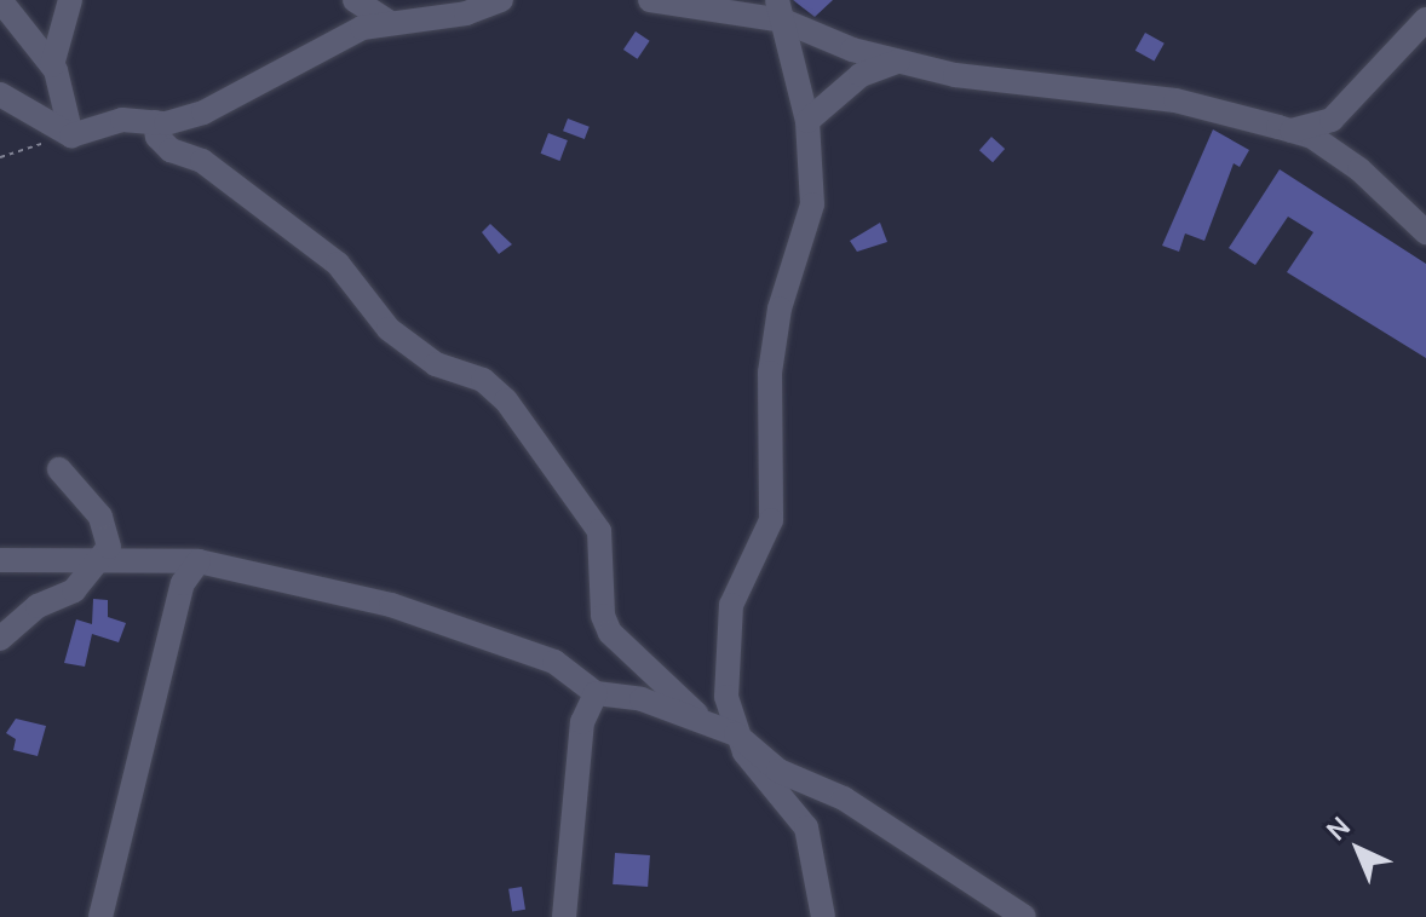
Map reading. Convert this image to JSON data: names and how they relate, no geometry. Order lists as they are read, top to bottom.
{
  "north": "top left"
}
